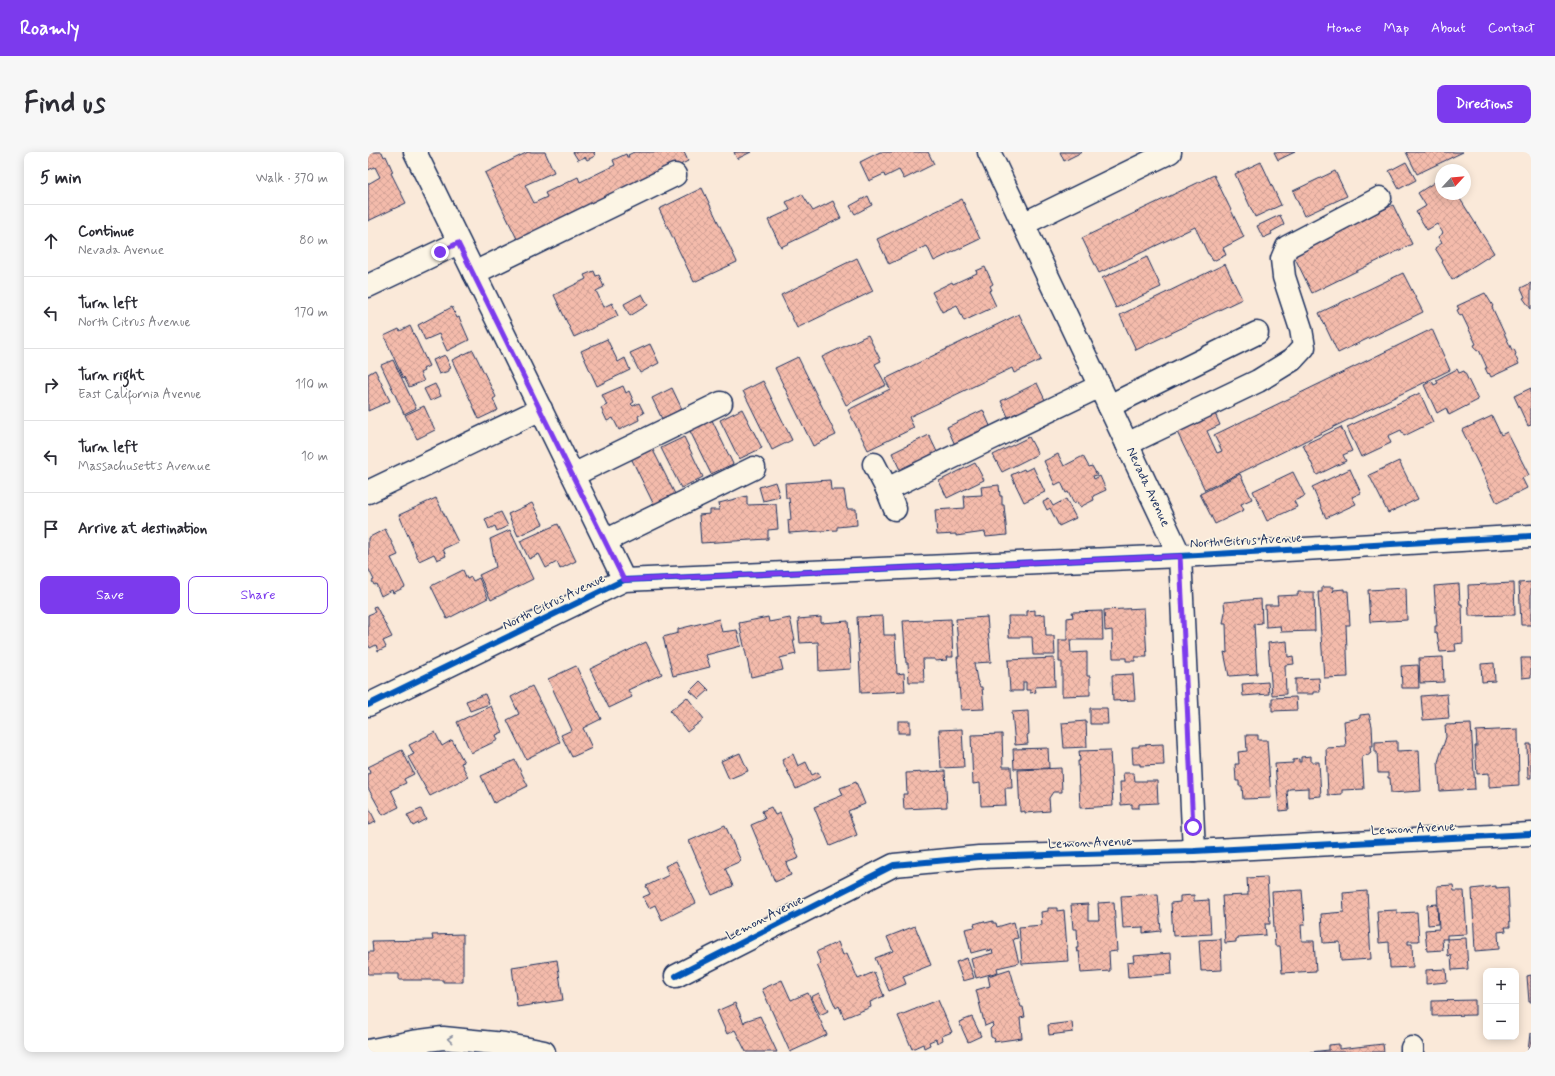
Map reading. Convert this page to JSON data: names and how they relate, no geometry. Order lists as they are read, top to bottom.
{
  "streets": {
    "street": ["Nevada Avenue", "North Citrus Avenue", "Lemon Avenue"]
  },
  "crossings": [
    ["Nevada Avenue", "North Citrus Avenue"],
    ["Nevada Avenue", "Lemon Avenue"]
  ],
  "north": "top right",
  "page": {
    "header": "Roamly",
    "nav": [
      "Home",
      "Map",
      "About",
      "Contact"
    ],
    "buttons": [
      "Directions",
      ["Save", "Share"]
    ],
    "title": "Find us",
    "heading": ["5 min", "Walk · 370 m"],
    "list": [
      ["Continue", "Nevada Avenue", "80 m"],
      ["Turn left", "North Citrus Avenue", "170 m"],
      ["Turn right", "East California Avenue", "110 m"],
      ["Turn left", "Massachusetts Avenue", "10 m"],
      "Arrive at destination"
    ],
    "map_buttons": ["+", "−"]
  }
}
